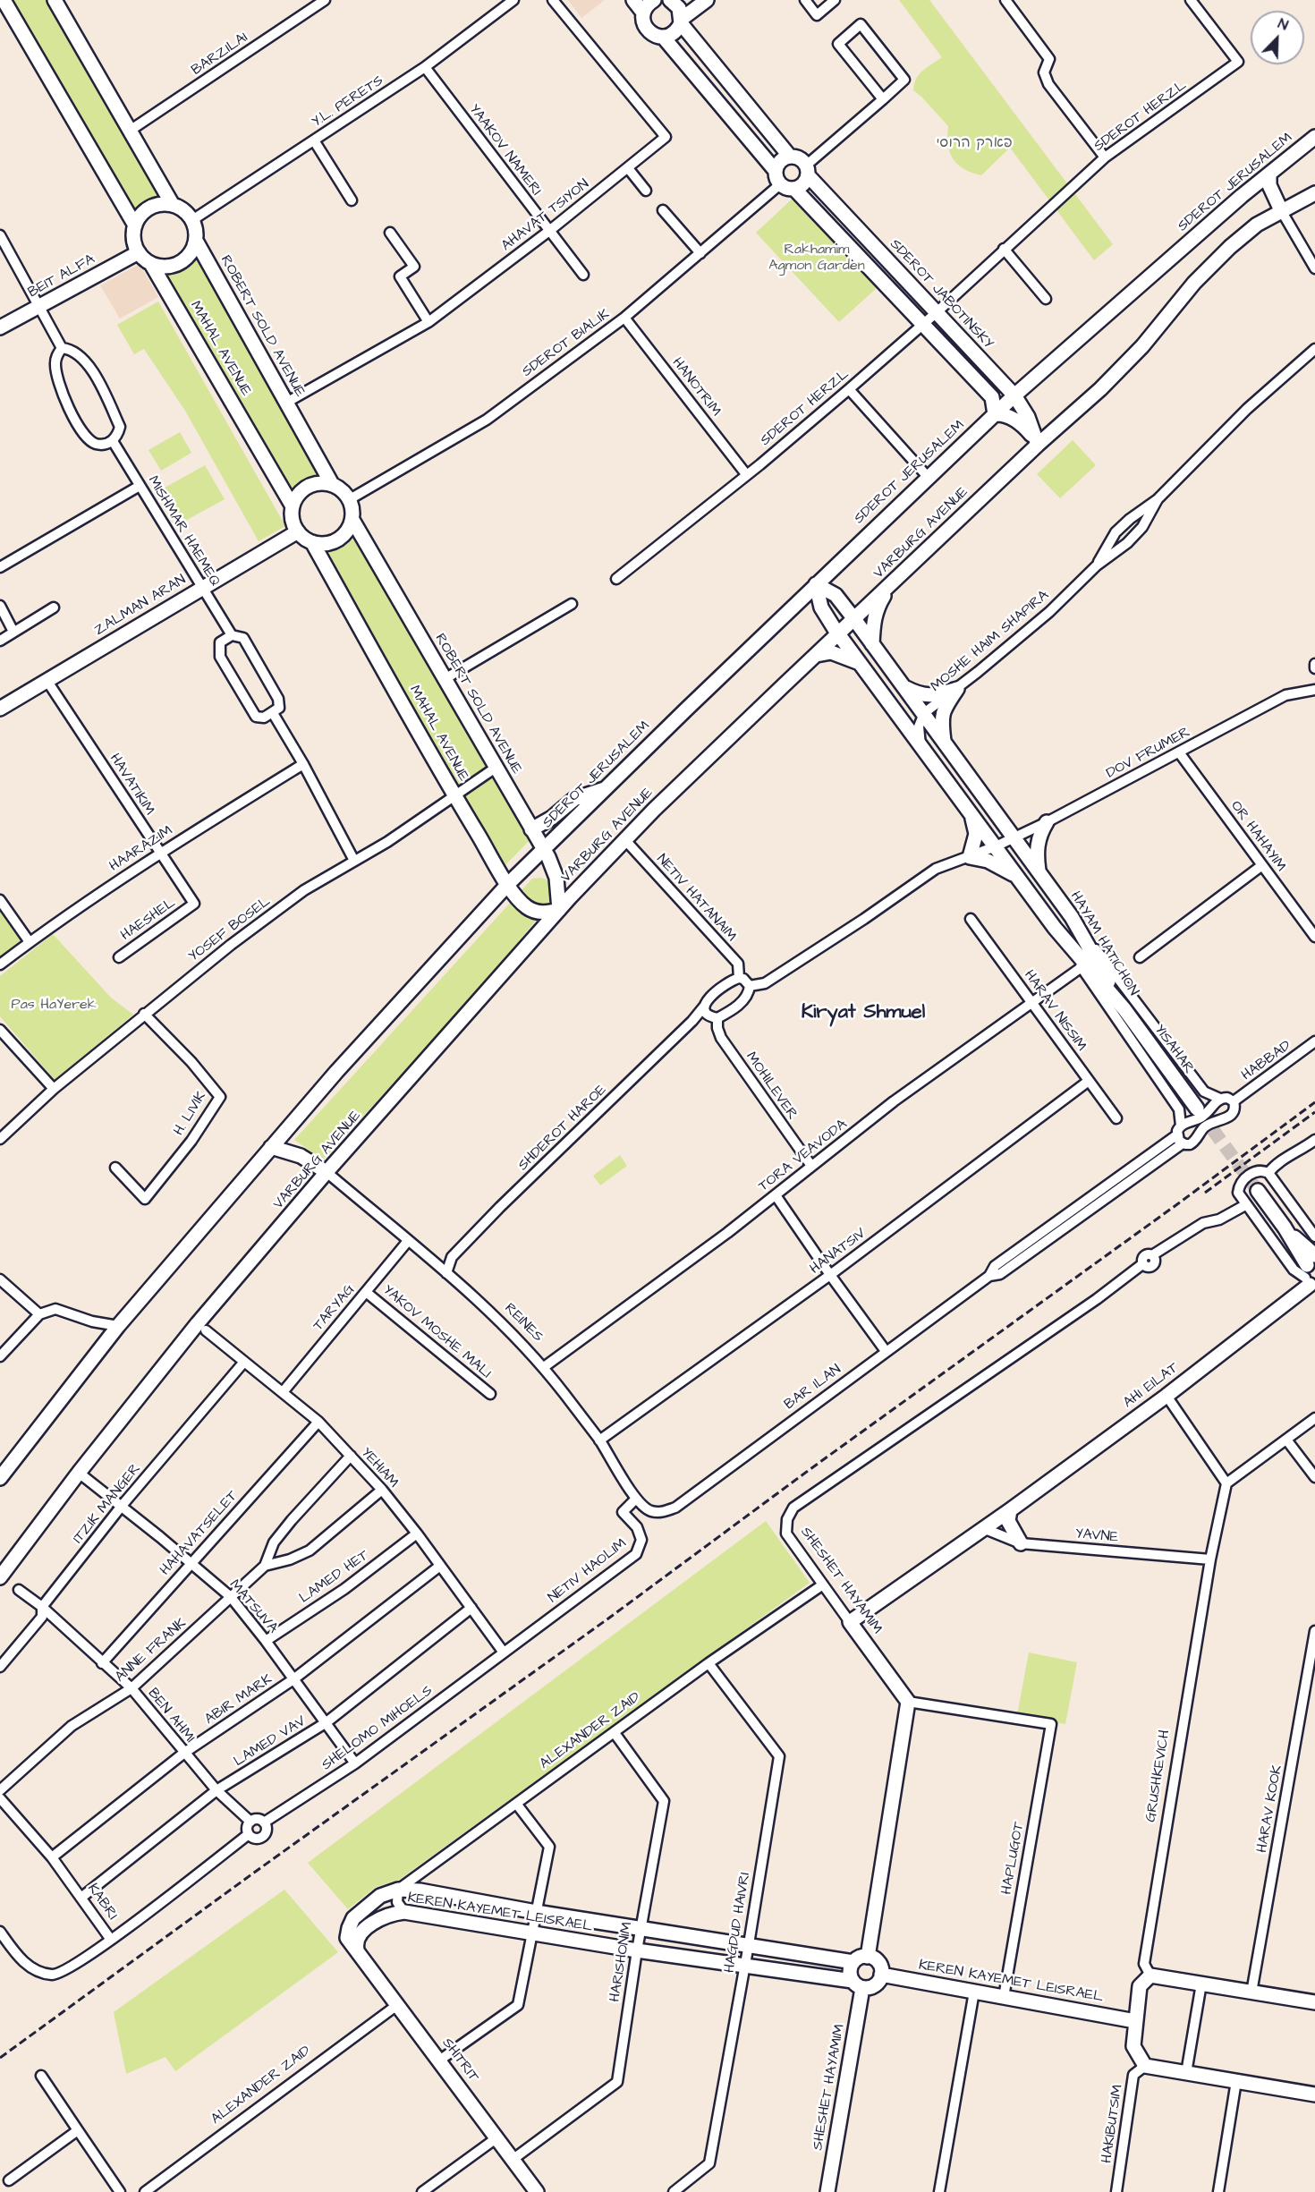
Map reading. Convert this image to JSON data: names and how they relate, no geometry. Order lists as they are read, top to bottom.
{
  "streets": {
    "street": [
      "BARZILAI",
      "Y.L. PERETS",
      "SDEROT HERZL",
      "YAAKOV NAMERI",
      "SDEROT JERUSALEM",
      "AHAVAT TSIYON",
      "BEIT ALFA",
      "SDEROT JABOTINSKY",
      "ROBERT SOLD AVENUE",
      "SDEROT BIALIK",
      "MAHAL AVENUE",
      "HANOTRIM",
      "MISHMAR HAEMEQ",
      "VARBURG AVENUE",
      "ZALMAN ARAN",
      "MOSHE HAIM SHAPIRA",
      "DOV FRUMER",
      "HAVATIKIM",
      "OR HAHAYIM",
      "HAARAZIM",
      "NETIV HATANAIM",
      "HAESHEL",
      "YOSEF BOSEL",
      "HAYAM HATICHON",
      "HARAV NISSIM",
      "YISAHAR",
      "HABBAD",
      "MOHILEVER",
      "H. LIVIK",
      "SHDEROT HAROE",
      "TORA VEAVODA",
      "HANATSIV",
      "TARYAG",
      "REINES",
      "YAKOV MOSHE MALI",
      "AHI EILAT",
      "BAR ILAN",
      "YEHIAM",
      "ITZIK MANGER",
      "HAHAVATSELET",
      "YAVNE",
      "NETIV HAOLIM",
      "LAMED HET",
      "SHESHET HAYAMIM",
      "MATSUVA",
      "ANNE FRANK",
      "ABIR MARK",
      "BEN AHMI",
      "SHELOMO MIHOELS",
      "ALEXANDER ZAID",
      "LAMED VAV",
      "GRUSHKEVICH",
      "HARAV KOOK",
      "HAPLUGOT",
      "KABRI",
      "KEREN KAYEMET LEISRAEL",
      "HAGDUD HAIVRI",
      "HARISHONIM",
      "SHITRIT",
      "HAKIBUTSIM"
    ]
  },
  "crossings": [
    ["Y.L. PERETS", "YAAKOV NAMERI"],
    ["Y.L. PERETS", "BEIT ALFA"],
    ["Y.L. PERETS", "ROBERT SOLD AVENUE"],
    ["Y.L. PERETS", "MAHAL AVENUE"],
    ["SDEROT HERZL", "SDEROT JABOTINSKY"],
    ["SDEROT HERZL", "HANOTRIM"],
    ["YAAKOV NAMERI", "AHAVAT TSIYON"],
    ["SDEROT JERUSALEM", "SDEROT JABOTINSKY"],
    ["SDEROT JERUSALEM", "ROBERT SOLD AVENUE"],
    ["SDEROT JERUSALEM", "HAYAM HATICHON"],
    ["AHAVAT TSIYON", "ROBERT SOLD AVENUE"],
    ["BEIT ALFA", "ROBERT SOLD AVENUE"],
    ["BEIT ALFA", "MAHAL AVENUE"],
    ["SDEROT JABOTINSKY", "SDEROT BIALIK"],
    ["SDEROT JABOTINSKY", "VARBURG AVENUE"],
    ["ROBERT SOLD AVENUE", "SDEROT BIALIK"],
    ["ROBERT SOLD AVENUE", "MAHAL AVENUE"],
    ["ROBERT SOLD AVENUE", "VARBURG AVENUE"],
    ["ROBERT SOLD AVENUE", "ZALMAN ARAN"],
    ["ROBERT SOLD AVENUE", "YOSEF BOSEL"],
    ["SDEROT BIALIK", "MAHAL AVENUE"],
    ["SDEROT BIALIK", "HANOTRIM"],
    ["SDEROT BIALIK", "ZALMAN ARAN"],
    ["MAHAL AVENUE", "VARBURG AVENUE"],
    ["MAHAL AVENUE", "ZALMAN ARAN"],
    ["MAHAL AVENUE", "YOSEF BOSEL"],
    ["MISHMAR HAEMEQ", "ZALMAN ARAN"],
    ["VARBURG AVENUE", "NETIV HATANAIM"],
    ["VARBURG AVENUE", "HAYAM HATICHON"],
    ["VARBURG AVENUE", "REINES"],
    ["VARBURG AVENUE", "MATSUVA"],
    ["ZALMAN ARAN", "HAVATIKIM"],
    ["MOSHE HAIM SHAPIRA", "HAYAM HATICHON"],
    ["DOV FRUMER", "OR HAHAYIM"],
    ["DOV FRUMER", "HAYAM HATICHON"],
    ["HAVATIKIM", "HAARAZIM"],
    ["HAVATIKIM", "HAESHEL"],
    ["NETIV HATANAIM", "SHDEROT HAROE"],
    ["YOSEF BOSEL", "H. LIVIK"],
    ["HAYAM HATICHON", "YISAHAR"],
    ["HARAV NISSIM", "TORA VEAVODA"],
    ["HARAV NISSIM", "HANATSIV"],
    ["HABBAD", "BAR ILAN"],
    ["MOHILEVER", "TORA VEAVODA"],
    ["SHDEROT HAROE", "REINES"],
    ["TORA VEAVODA", "REINES"],
    ["HANATSIV", "REINES"],
    ["TARYAG", "REINES"],
    ["TARYAG", "YAKOV MOSHE MALI"],
    ["TARYAG", "YEHIAM"],
    ["REINES", "BAR ILAN"],
    ["REINES", "NETIV HAOLIM"],
    ["YEHIAM", "ITZIK MANGER"],
    ["YEHIAM", "HAHAVATSELET"],
    ["YEHIAM", "NETIV HAOLIM"],
    ["YEHIAM", "LAMED HET"],
    ["YEHIAM", "ANNE FRANK"],
    ["YEHIAM", "ABIR MARK"],
    ["YEHIAM", "SHELOMO MIHOELS"],
    ["YEHIAM", "LAMED VAV"],
    ["ITZIK MANGER", "MATSUVA"],
    ["ITZIK MANGER", "BEN AHMI"],
    ["HAHAVATSELET", "MATSUVA"],
    ["HAHAVATSELET", "BEN AHMI"],
    ["YAVNE", "GRUSHKEVICH"],
    ["NETIV HAOLIM", "SHELOMO MIHOELS"],
    ["LAMED HET", "MATSUVA"],
    ["SHESHET HAYAMIM", "ALEXANDER ZAID"],
    ["SHESHET HAYAMIM", "HAPLUGOT"],
    ["SHESHET HAYAMIM", "KEREN KAYEMET LEISRAEL"],
    ["MATSUVA", "ANNE FRANK"],
    ["MATSUVA", "ABIR MARK"],
    ["MATSUVA", "SHELOMO MIHOELS"],
    ["MATSUVA", "LAMED VAV"],
    ["ANNE FRANK", "BEN AHMI"],
    ["ABIR MARK", "BEN AHMI"],
    ["ABIR MARK", "KABRI"],
    ["BEN AHMI", "SHELOMO MIHOELS"],
    ["BEN AHMI", "LAMED VAV"],
    ["ALEXANDER ZAID", "KEREN KAYEMET LEISRAEL"],
    ["ALEXANDER ZAID", "HAGDUD HAIVRI"],
    ["ALEXANDER ZAID", "HARISHONIM"],
    ["ALEXANDER ZAID", "SHITRIT"],
    ["LAMED VAV", "KABRI"],
    ["HAPLUGOT", "KEREN KAYEMET LEISRAEL"],
    ["KEREN KAYEMET LEISRAEL", "HAGDUD HAIVRI"],
    ["KEREN KAYEMET LEISRAEL", "HARISHONIM"],
    ["KEREN KAYEMET LEISRAEL", "SHITRIT"],
    ["HARISHONIM", "SHITRIT"]
  ],
  "districts": ["Kiryat Shmuel"],
  "parks": ["פארק הרוסי", "Rakhamim Agmon Garden", "Pas HaYerek"],
  "north": "top right"
}
